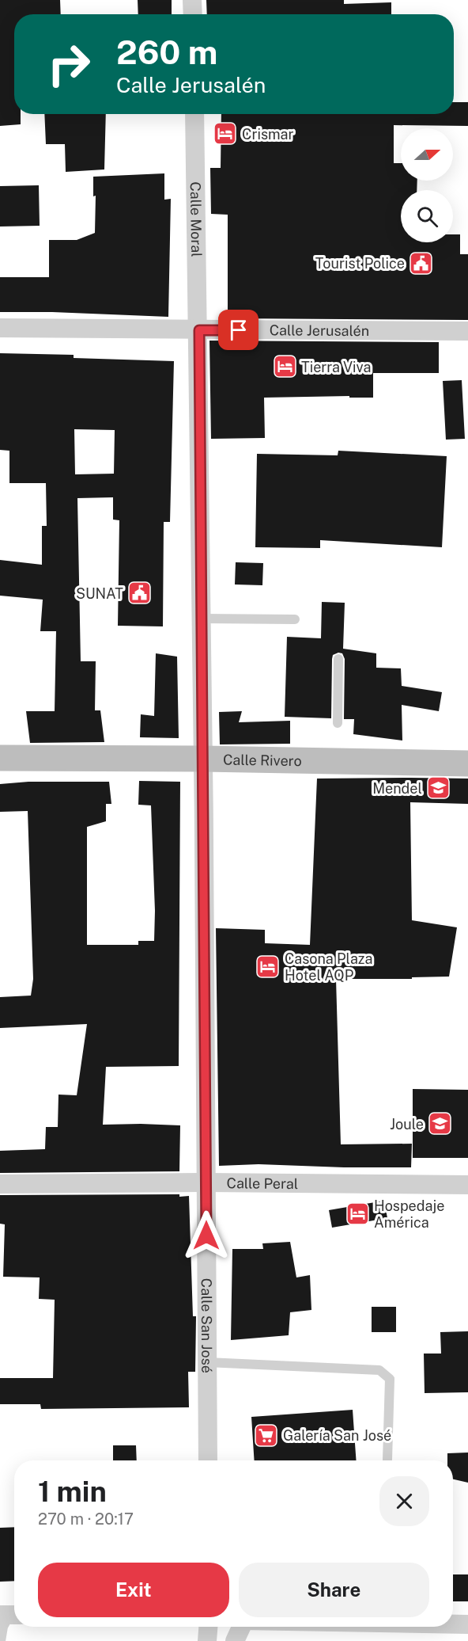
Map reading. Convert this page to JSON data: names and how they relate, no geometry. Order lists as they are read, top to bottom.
{
  "streets": {
    "street": [
      "Calle Moral",
      "Calle Jerusalén",
      "Calle Rivero",
      "Calle Peral",
      "Calle San José"
    ]
  },
  "crossings": [
    ["Calle Moral", "Calle Jerusalén"],
    ["Calle Moral", "Calle San José"],
    ["Calle Jerusalén", "Calle San José"],
    ["Calle Rivero", "Calle San José"],
    ["Calle Peral", "Calle San José"]
  ],
  "places": {
    "hotel": [
      "Crismar",
      "Tierra Viva",
      "Casona Plaza Hotel AQP",
      "Hospedaje América"
    ],
    "public building": ["Tourist Police", "SUNAT"],
    "school or university": ["Mendel", "Joule"],
    "supermarket": ["Galería San José"]
  },
  "north": "right",
  "page": {
    "turn": ["260 m", "Calle Jerusalén"],
    "heading": ["1 min", "270 m · 20:17"],
    "buttons": ["Exit", "Share"]
  }
}
